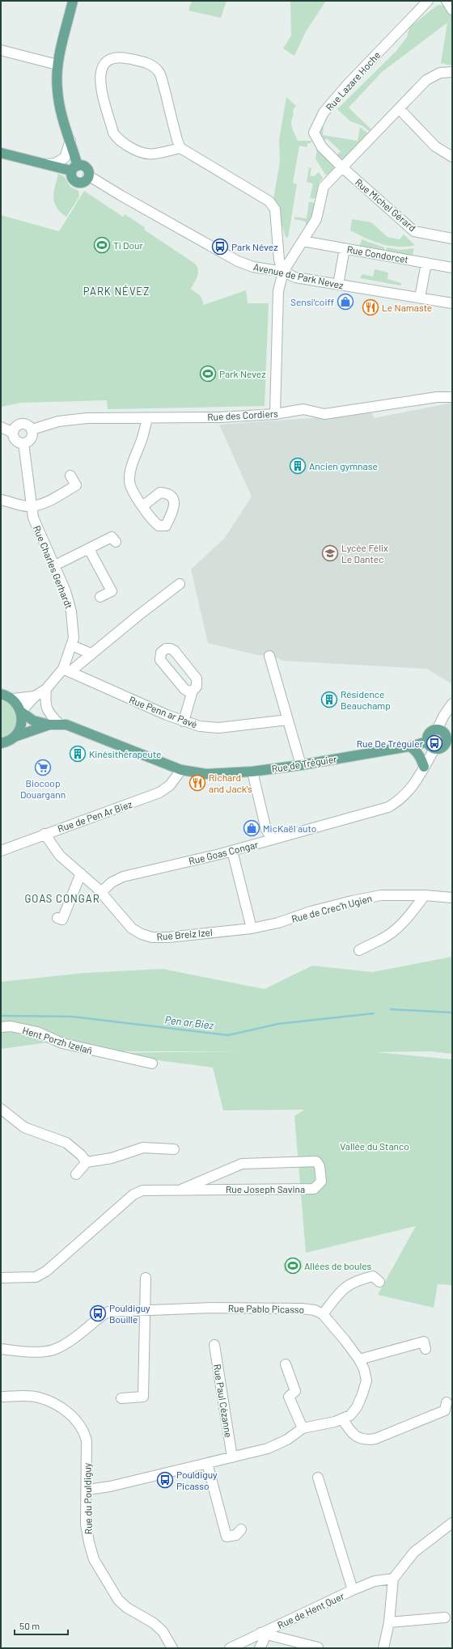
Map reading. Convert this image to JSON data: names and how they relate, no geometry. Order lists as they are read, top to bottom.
{
  "streets": {
    "main road": ["Rue de Tréguier"],
    "street": [
      "Rue Lazare Hoche",
      "Rue Michel Gérard",
      "Rue Condorcet",
      "Avenue de Park Nevez",
      "Rue des Cordiers",
      "Rue Charles Gerhardt",
      "Rue Penn ar Pavé",
      "Rue de Pen Ar Biez",
      "Rue Goas Congar",
      "Rue de Crec'h Ugien",
      "Rue Breiz Izel",
      "Hent Porzh Izelañ",
      "Rue Joseph Savina",
      "Rue Pablo Picasso",
      "Rue Paul Cézanne",
      "Rue du Pouldiguy",
      "Rue de Hent Quer"
    ]
  },
  "crossings": [
    ["Rue Lazare Hoche", "Rue Michel Gérard"],
    ["Rue des Cordiers", "Rue Charles Gerhardt"],
    ["Rue Charles Gerhardt", "Rue Penn ar Pavé"],
    ["Rue Charles Gerhardt", "Rue de Tréguier"],
    ["Rue de Tréguier", "Rue de Pen Ar Biez"],
    ["Rue de Tréguier", "Rue Goas Congar"],
    ["Rue de Pen Ar Biez", "Rue Breiz Izel"],
    ["Rue Goas Congar", "Rue Breiz Izel"],
    ["Rue de Crec'h Ugien", "Rue Breiz Izel"]
  ],
  "districts": ["PARK NÉVEZ", "GOAS CONGAR"],
  "water": ["Pen ar Biez"],
  "parks": ["Vallée du Stanco"],
  "places": {
    "sports": ["Ti Dour", "Park Nevez", "Allées de boules"],
    "bus stop": [
      "Park Névez",
      "Rue De Tréguier",
      "Pouldiguy Bouille",
      "Pouldiguy Picasso"
    ],
    "shop": ["Sensi'coiff", "MicKaël auto"],
    "restaurant": ["Le Namaste", "Richard and Jack's"],
    "building": ["Ancien gymnase", "Résidence Beauchamp", "Kinésithérapeute"],
    "school or university": ["Lycée Félix Le Dantec"],
    "supermarket": ["Biocoop Douargann"]
  },
  "scale_bar": "50 m"
}
